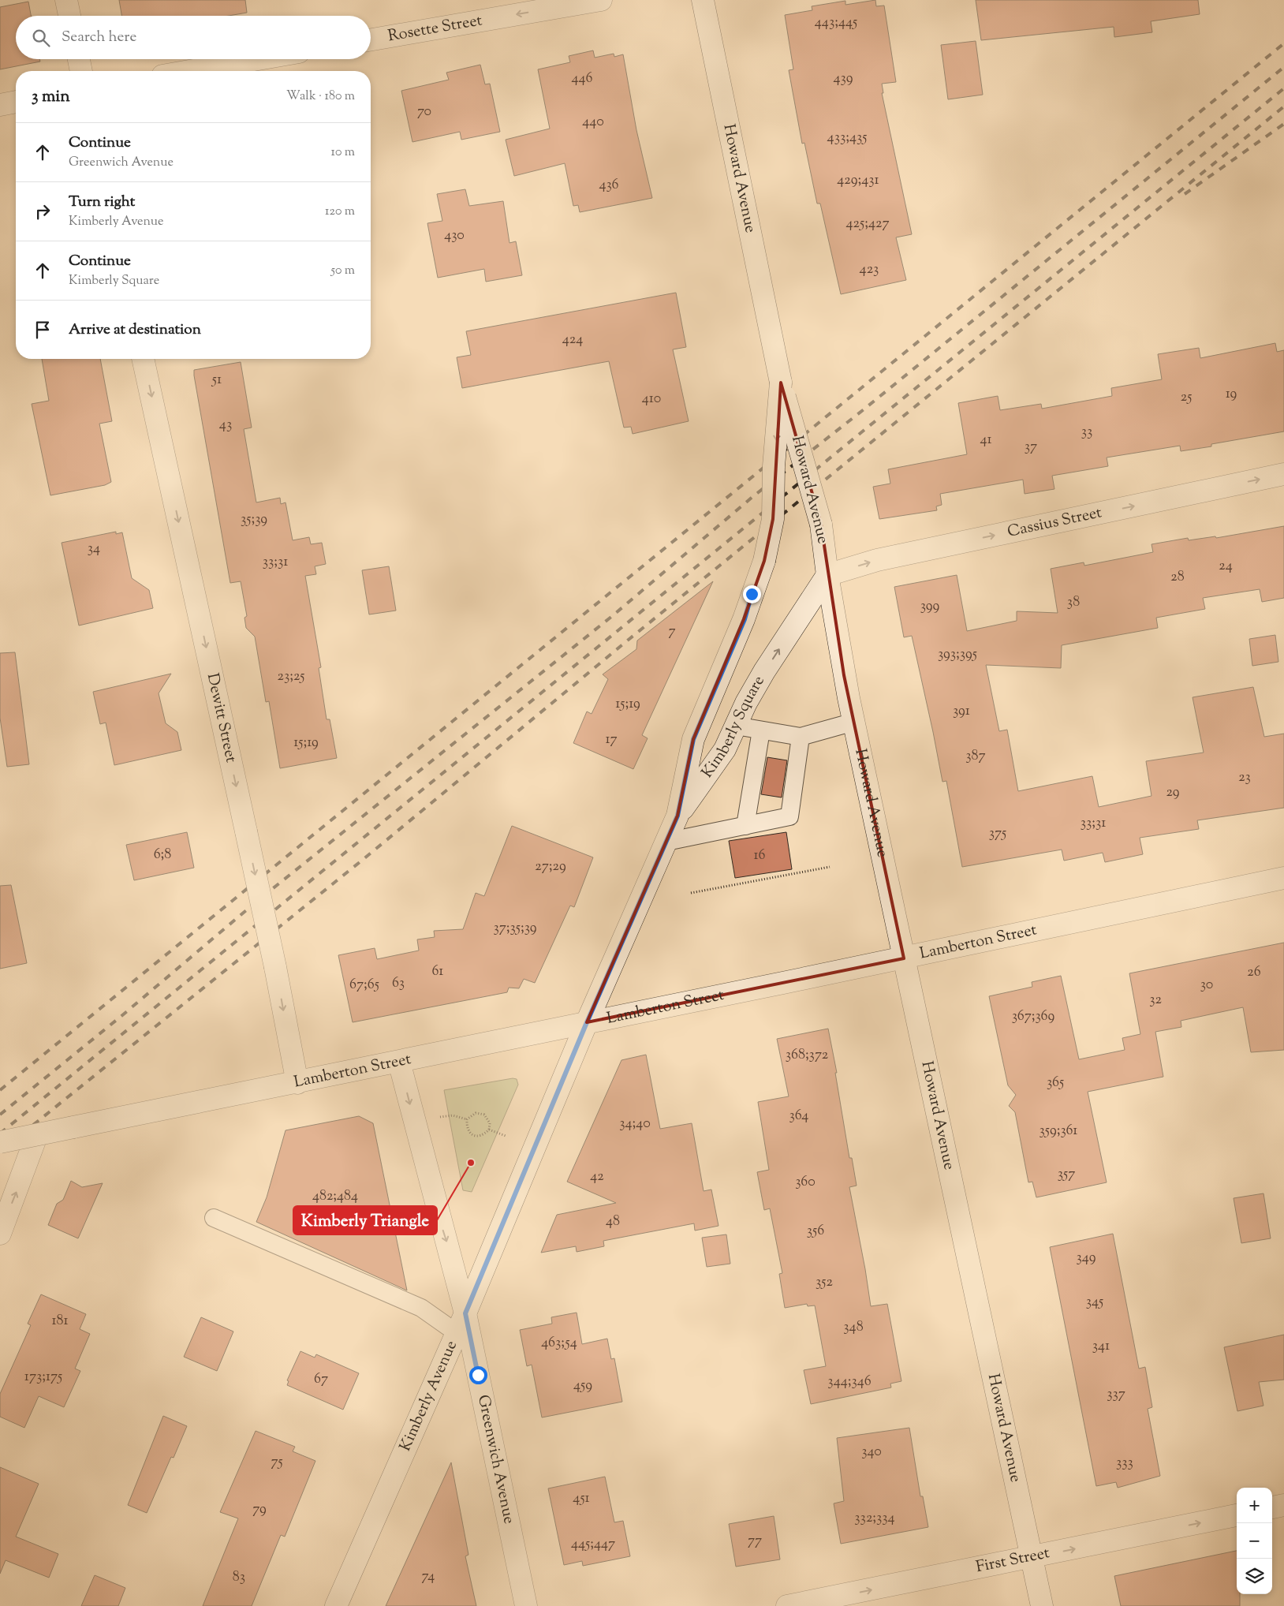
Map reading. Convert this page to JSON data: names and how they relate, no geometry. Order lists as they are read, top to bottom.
{
  "streets": {
    "street": [
      "Rosette Street",
      "Howard Avenue",
      "Cassius Street",
      "Dewitt Street",
      "Kimberly Square",
      "Lamberton Street",
      "Kimberly Avenue",
      "Greenwich Avenue",
      "First Street"
    ]
  },
  "crossings": [
    ["Howard Avenue", "Cassius Street"],
    ["Howard Avenue", "Kimberly Square"],
    ["Howard Avenue", "Lamberton Street"],
    ["Howard Avenue", "First Street"],
    ["Cassius Street", "Kimberly Square"],
    ["Dewitt Street", "Lamberton Street"],
    ["Kimberly Square", "Kimberly Avenue"],
    ["Lamberton Street", "Kimberly Avenue"],
    ["Lamberton Street", "Greenwich Avenue"],
    ["Kimberly Avenue", "Greenwich Avenue"]
  ],
  "one_way": [
    "Rosette Street",
    "Cassius Street",
    "Dewitt Street",
    "Greenwich Avenue",
    "First Street"
  ],
  "places": ["Kimberly Triangle"],
  "house_numbers": [
    "443;445",
    "446",
    "439",
    "70",
    "440",
    "433;435",
    "429;431",
    "436",
    "425;427",
    "430",
    "423",
    "424",
    "51",
    "19",
    "25",
    "410",
    "43",
    "33",
    "41",
    "37",
    "35;39",
    "34",
    "33;31",
    "24",
    "28",
    "38",
    "399",
    "7",
    "393;395",
    "23;25",
    "15;19",
    "391",
    "17",
    "15;19",
    "387",
    "23",
    "29",
    "33;31",
    "375",
    "6;8",
    "16",
    "27;29",
    "37;35;39",
    "61",
    "26",
    "63",
    "67;65",
    "30",
    "32",
    "367;369",
    "368;372",
    "365",
    "364",
    "34;40",
    "359;361",
    "357",
    "42",
    "360",
    "482;484",
    "48",
    "356",
    "349",
    "352",
    "345",
    "181",
    "348",
    "463;54",
    "341",
    "173;175",
    "67",
    "344;346",
    "459",
    "337",
    "340",
    "75",
    "333",
    "451",
    "79",
    "332;334",
    "77",
    "445;447",
    "74",
    "83"
  ],
  "page": {
    "search": "Search here",
    "heading": ["3 min", "Walk · 180 m"],
    "list": [
      ["Continue", "Greenwich Avenue", "10 m"],
      ["Turn right", "Kimberly Avenue", "120 m"],
      ["Continue", "Kimberly Square", "50 m"],
      "Arrive at destination"
    ],
    "map_buttons": ["+", "−"]
  }
}
